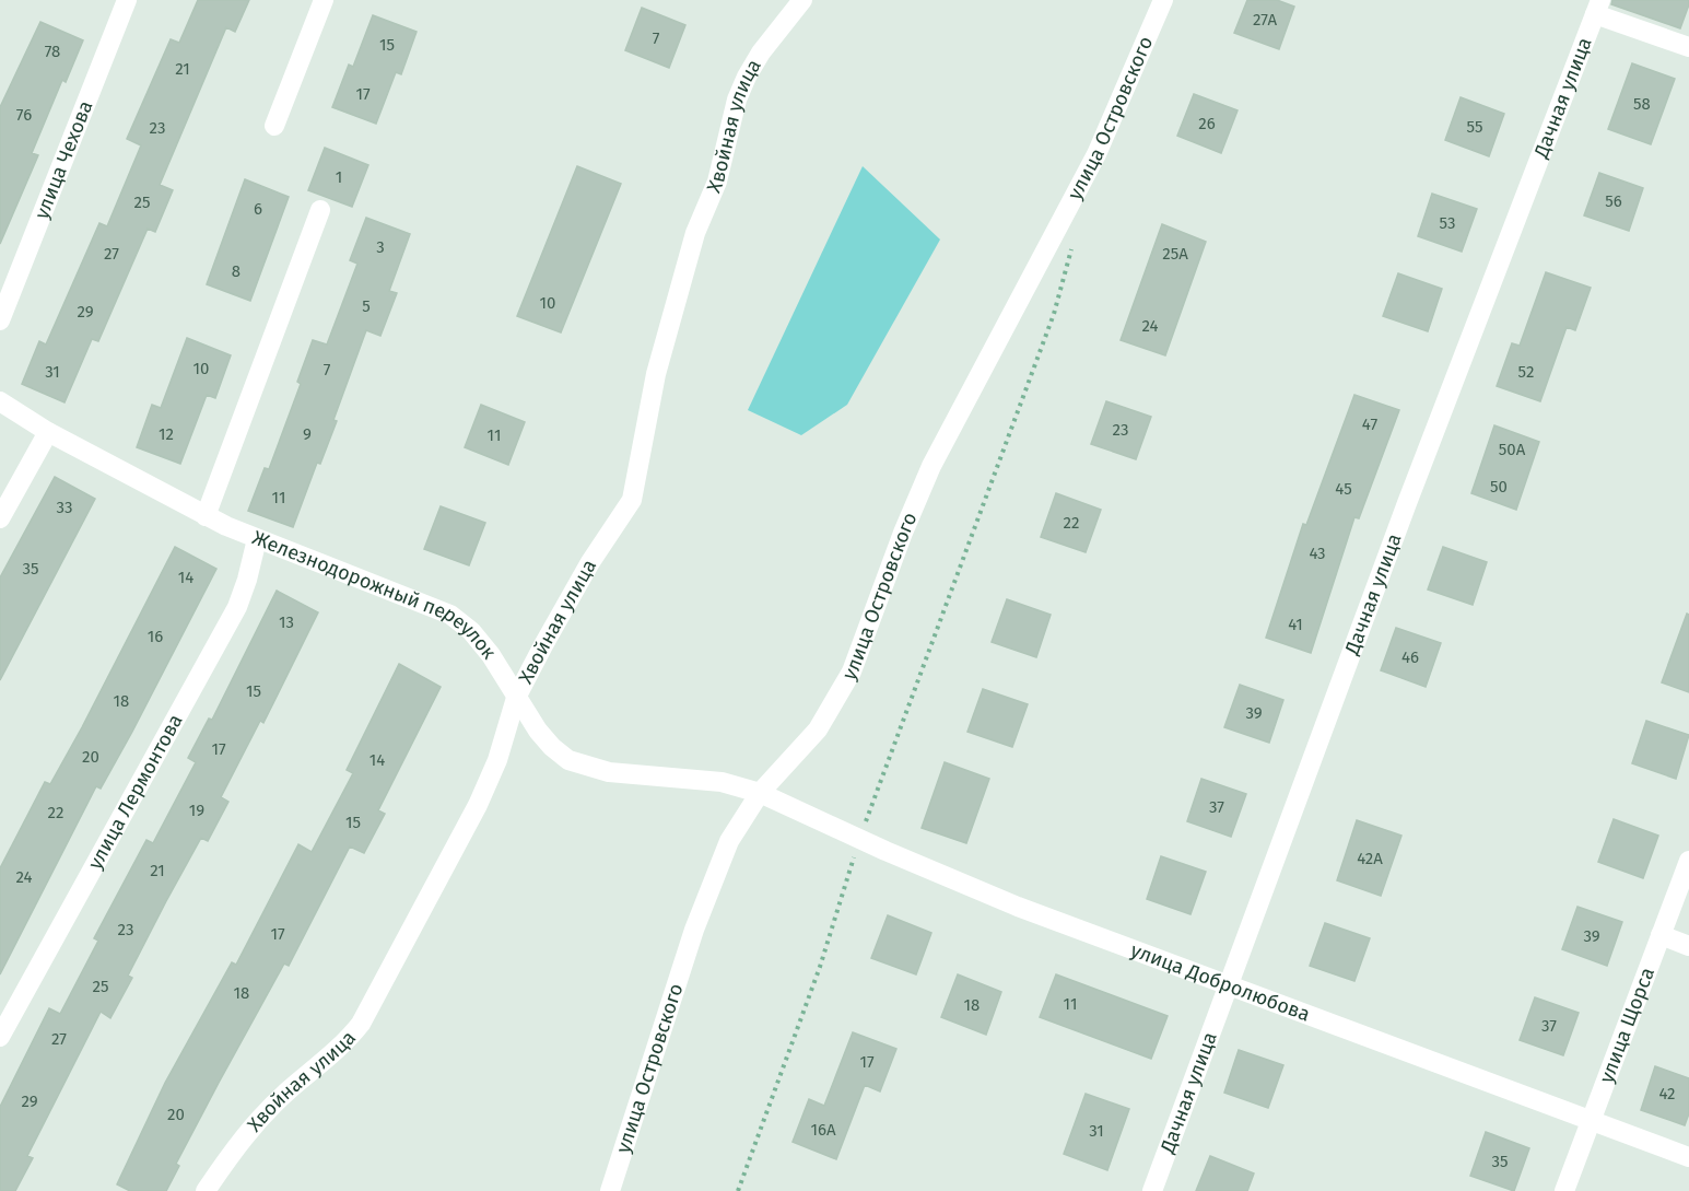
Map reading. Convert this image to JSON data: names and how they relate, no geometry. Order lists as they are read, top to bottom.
{
  "streets": {
    "street": [
      "Дачная улица",
      "улица Островского",
      "Хвойная улица",
      "улица Чехова",
      "Железнодорожный переулок",
      "улица Лермонтова",
      "улица Добролюбова",
      "улица Щорса"
    ]
  },
  "crossings": [
    ["Дачная улица", "улица Добролюбова"],
    ["улица Островского", "Железнодорожный переулок"],
    ["улица Островского", "улица Добролюбова"],
    ["Хвойная улица", "Железнодорожный переулок"],
    ["Железнодорожный переулок", "улица Лермонтова"],
    ["Железнодорожный переулок", "улица Добролюбова"],
    ["улица Добролюбова", "улица Щорса"]
  ],
  "house_numbers": [
    "27А",
    "7",
    "15",
    "78",
    "21",
    "17",
    "58",
    "76",
    "26",
    "55",
    "23",
    "1",
    "56",
    "25",
    "6",
    "53",
    "3",
    "27",
    "25А",
    "8",
    "10",
    "5",
    "29",
    "24",
    "10",
    "7",
    "31",
    "52",
    "47",
    "23",
    "12",
    "9",
    "11",
    "50А",
    "50",
    "45",
    "11",
    "33",
    "22",
    "43",
    "35",
    "14",
    "13",
    "41",
    "16",
    "46",
    "15",
    "18",
    "39",
    "17",
    "20",
    "14",
    "37",
    "19",
    "22",
    "15",
    "42А",
    "21",
    "24",
    "23",
    "17",
    "39",
    "25",
    "18",
    "11",
    "18",
    "37",
    "27",
    "17",
    "42",
    "29",
    "20",
    "16А",
    "31",
    "35"
  ]
}
